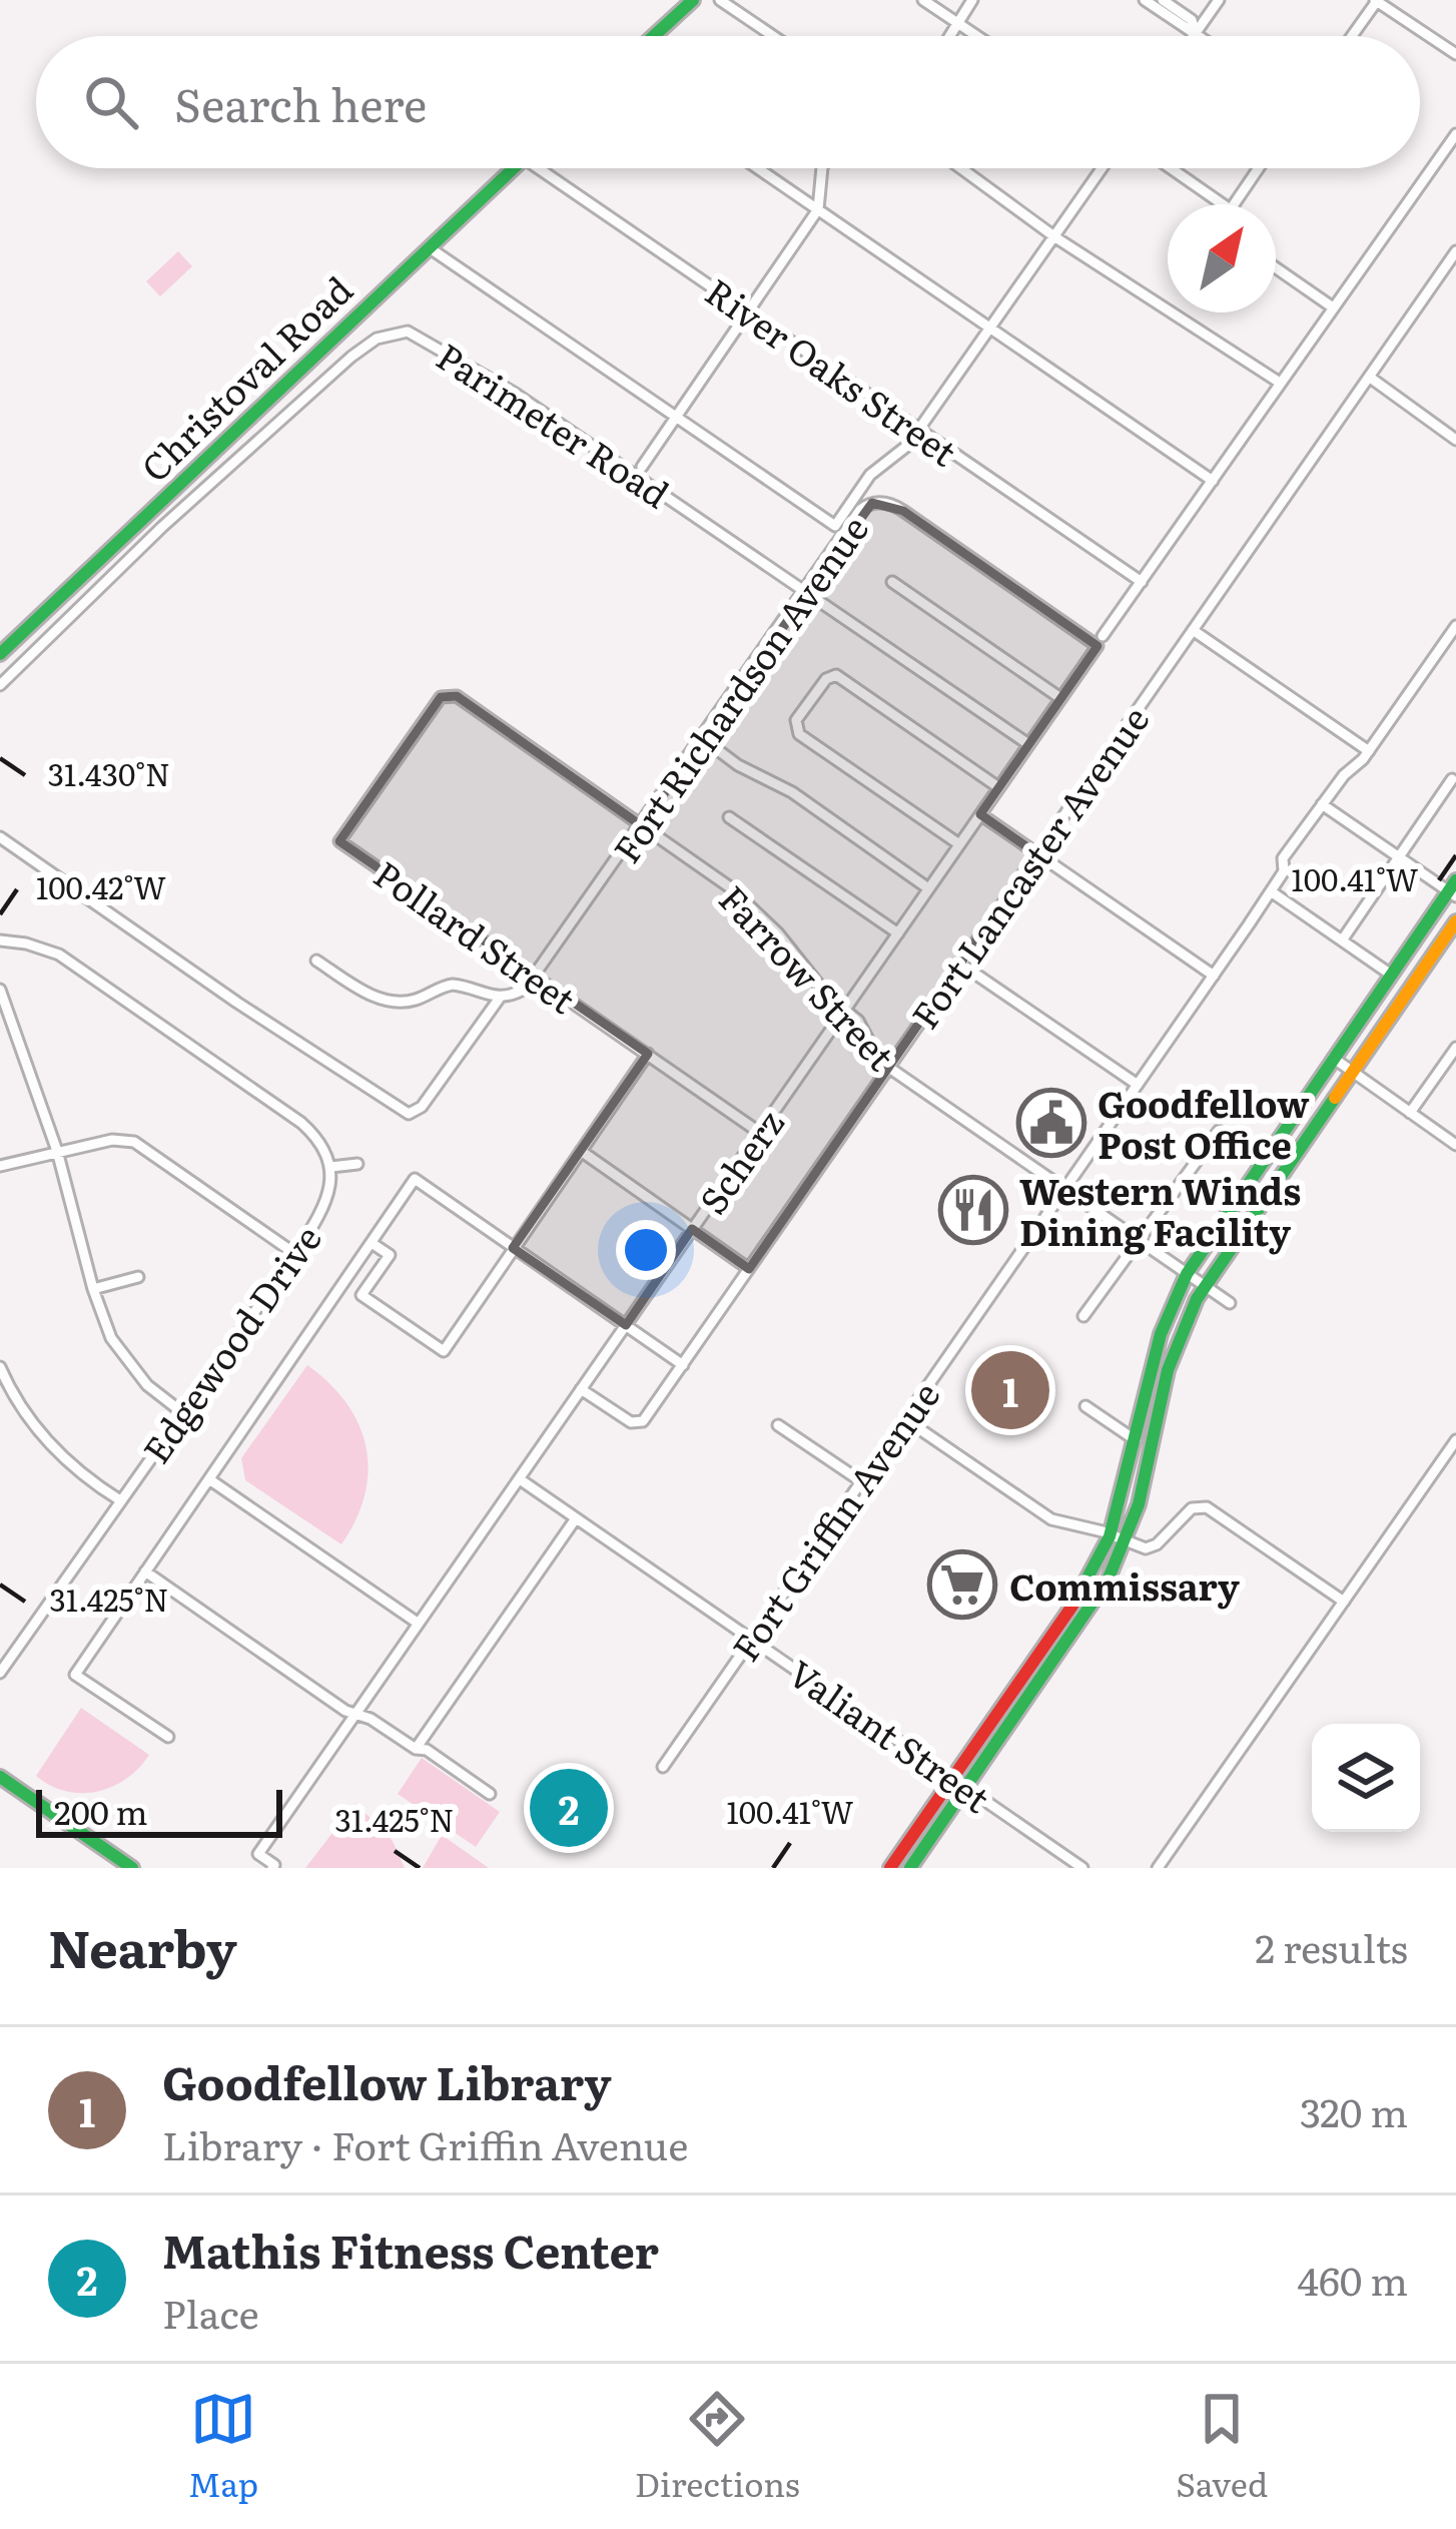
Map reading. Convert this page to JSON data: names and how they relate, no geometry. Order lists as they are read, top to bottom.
{
  "streets": {
    "street": [
      "River Oaks Street",
      "Christoval Road",
      "Parimeter Road",
      "Fort Richardson Avenue",
      "Fort Lancaster Avenue",
      "Pollard Street",
      "Farrow Street",
      "Scherz",
      "Edgewood Drive",
      "Fort Griffin Avenue",
      "Valiant Street"
    ]
  },
  "crossings": [
    ["River Oaks Street", "Scherz"],
    ["Parimeter Road", "Fort Richardson Avenue"],
    ["Parimeter Road", "Scherz"],
    ["Fort Richardson Avenue", "Pollard Street"],
    ["Fort Richardson Avenue", "Farrow Street"],
    ["Fort Richardson Avenue", "Scherz"],
    ["Fort Lancaster Avenue", "Farrow Street"],
    ["Fort Lancaster Avenue", "Scherz"],
    ["Pollard Street", "Farrow Street"],
    ["Pollard Street", "Scherz"],
    ["Farrow Street", "Scherz"],
    ["Farrow Street", "Fort Griffin Avenue"],
    ["Scherz", "Valiant Street"],
    ["Fort Griffin Avenue", "Valiant Street"]
  ],
  "places": {
    "public building": ["Goodfellow Post Office"],
    "restaurant": ["Western Winds Dining Facility"],
    "supermarket": ["Commissary"]
  },
  "scale_bar": "200 m",
  "north": "top right",
  "page": {
    "search": "Search here",
    "pins": ["1", "2"],
    "scale": "200 m",
    "heading": ["Nearby", "2 results"],
    "list": [
      {
        "mark": "1",
        "name": "Goodfellow Library",
        "note": "Library · Fort Griffin Avenue",
        "value": "320 m"
      },
      {
        "mark": "2",
        "name": "Mathis Fitness Center",
        "note": "Place",
        "value": "460 m"
      }
    ],
    "nav": ["Map", "Directions", "Saved"]
  },
  "coordinates": [
    "31.430°N",
    "100.41°W",
    "100.42°W",
    "31.425°N"
  ]
}
